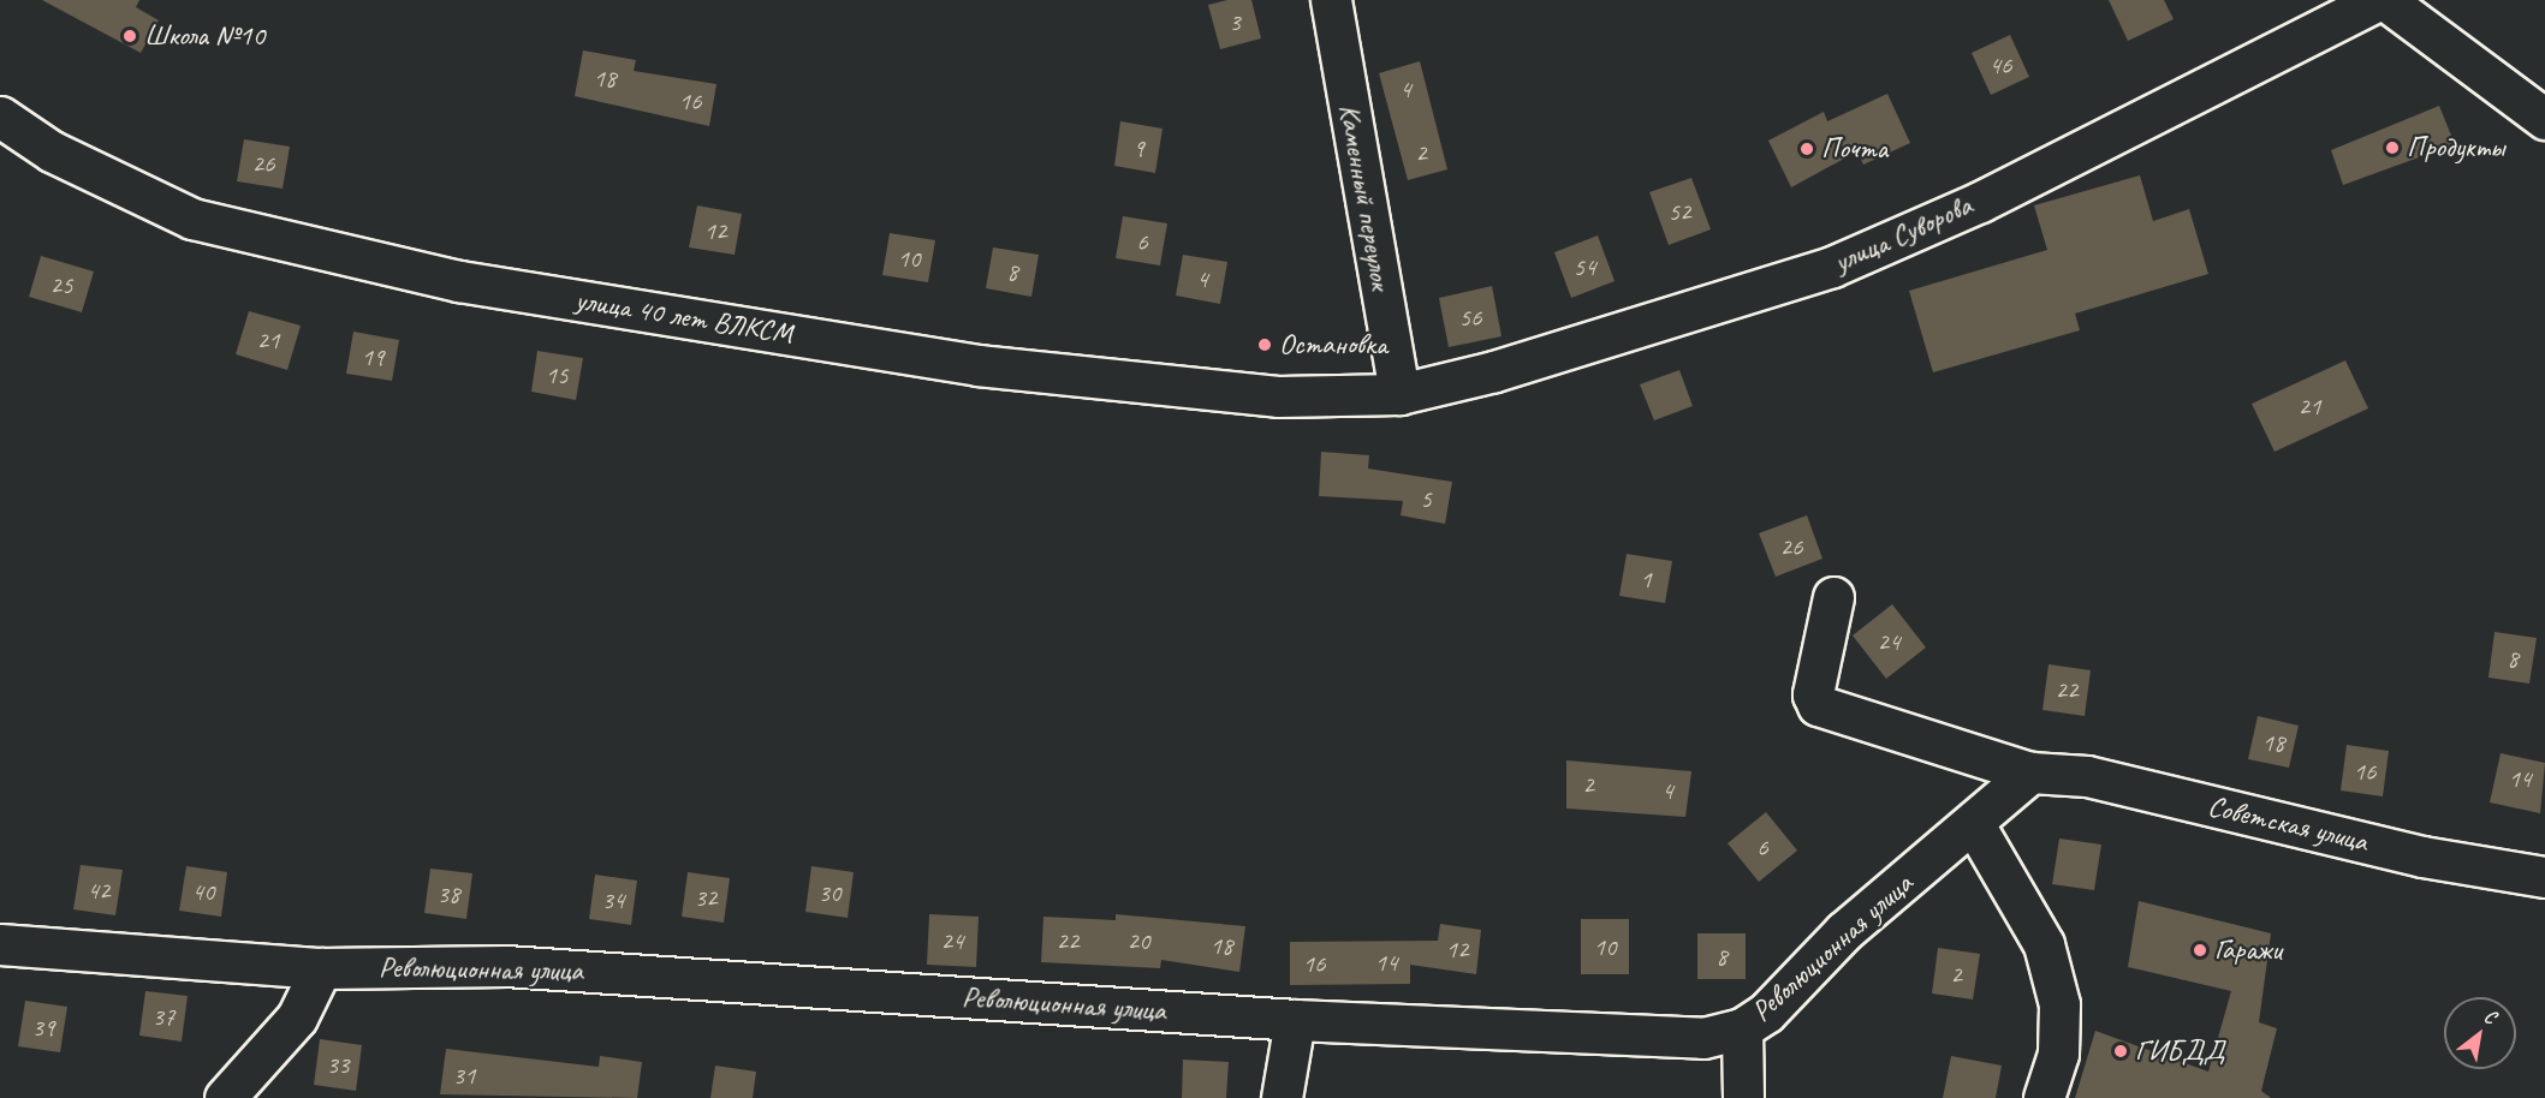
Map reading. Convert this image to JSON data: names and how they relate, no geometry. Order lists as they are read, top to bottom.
{
  "streets": {
    "street": [
      "Каменный переулок",
      "улица Суворова",
      "улица 40 лет ВЛКСМ",
      "Советская улица",
      "Революционная улица"
    ]
  },
  "crossings": [
    ["Каменный переулок", "улица Суворова"],
    ["Каменный переулок", "улица 40 лет ВЛКСМ"],
    ["улица Суворова", "улица 40 лет ВЛКСМ"],
    ["Советская улица", "Революционная улица"]
  ],
  "places": [
    "Школа №10",
    "Продукты",
    "Почта",
    "Остановка",
    "Гаражи",
    "ГИБДД"
  ],
  "house_numbers": [
    "3",
    "46",
    "18",
    "4",
    "16",
    "9",
    "2",
    "26",
    "52",
    "12",
    "6",
    "10",
    "54",
    "8",
    "4",
    "25",
    "56",
    "21",
    "19",
    "15",
    "21",
    "5",
    "26",
    "1",
    "24",
    "8",
    "22",
    "18",
    "16",
    "14",
    "2",
    "4",
    "6",
    "42",
    "40",
    "30",
    "38",
    "32",
    "34",
    "24",
    "22",
    "20",
    "18",
    "10",
    "12",
    "8",
    "14",
    "16",
    "2",
    "37",
    "39",
    "33",
    "31"
  ],
  "north": "top right"
}
